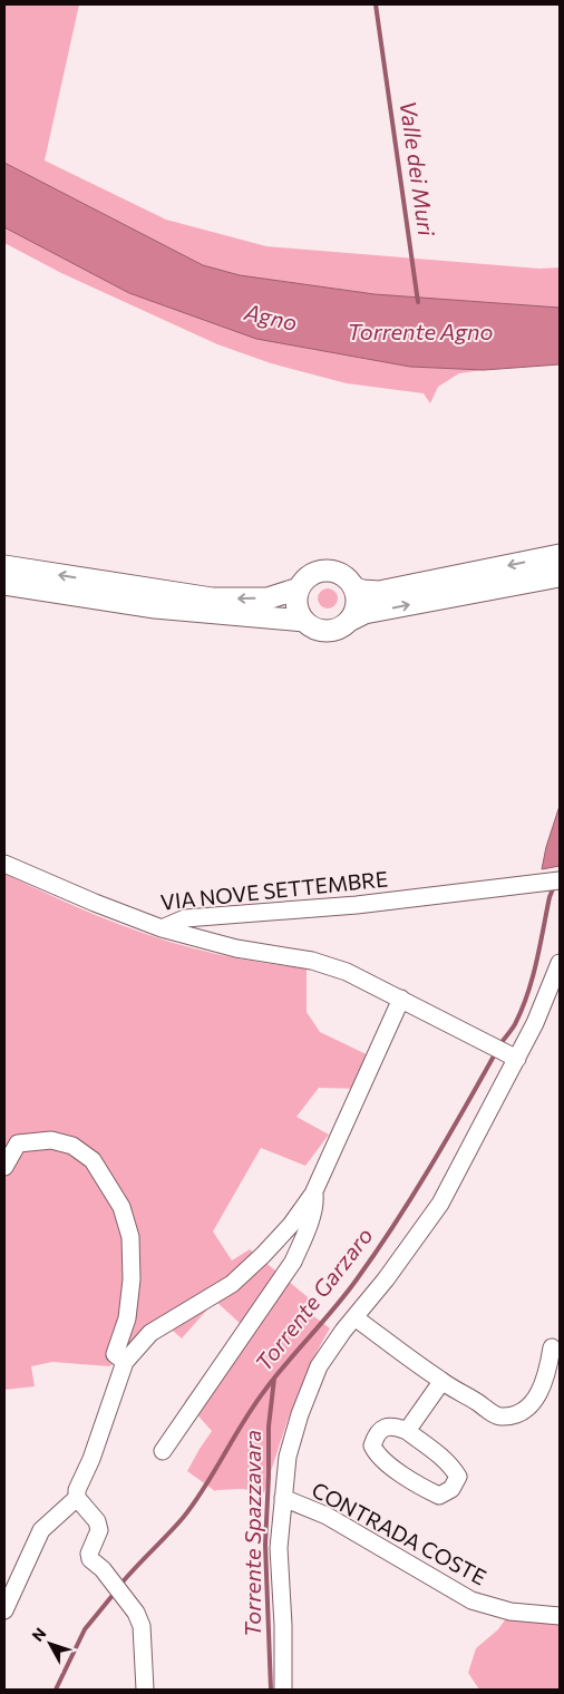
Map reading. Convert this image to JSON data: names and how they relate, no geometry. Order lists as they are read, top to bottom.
{
  "streets": {
    "street": ["VIA NOVE SETTEMBRE", "CONTRADA COSTE"]
  },
  "water": [
    "Valle dei Muri",
    "Agno",
    "Torrente Agno",
    "Torrente Garzaro",
    "Torrente Spazzavara"
  ],
  "north": "top left"
}
